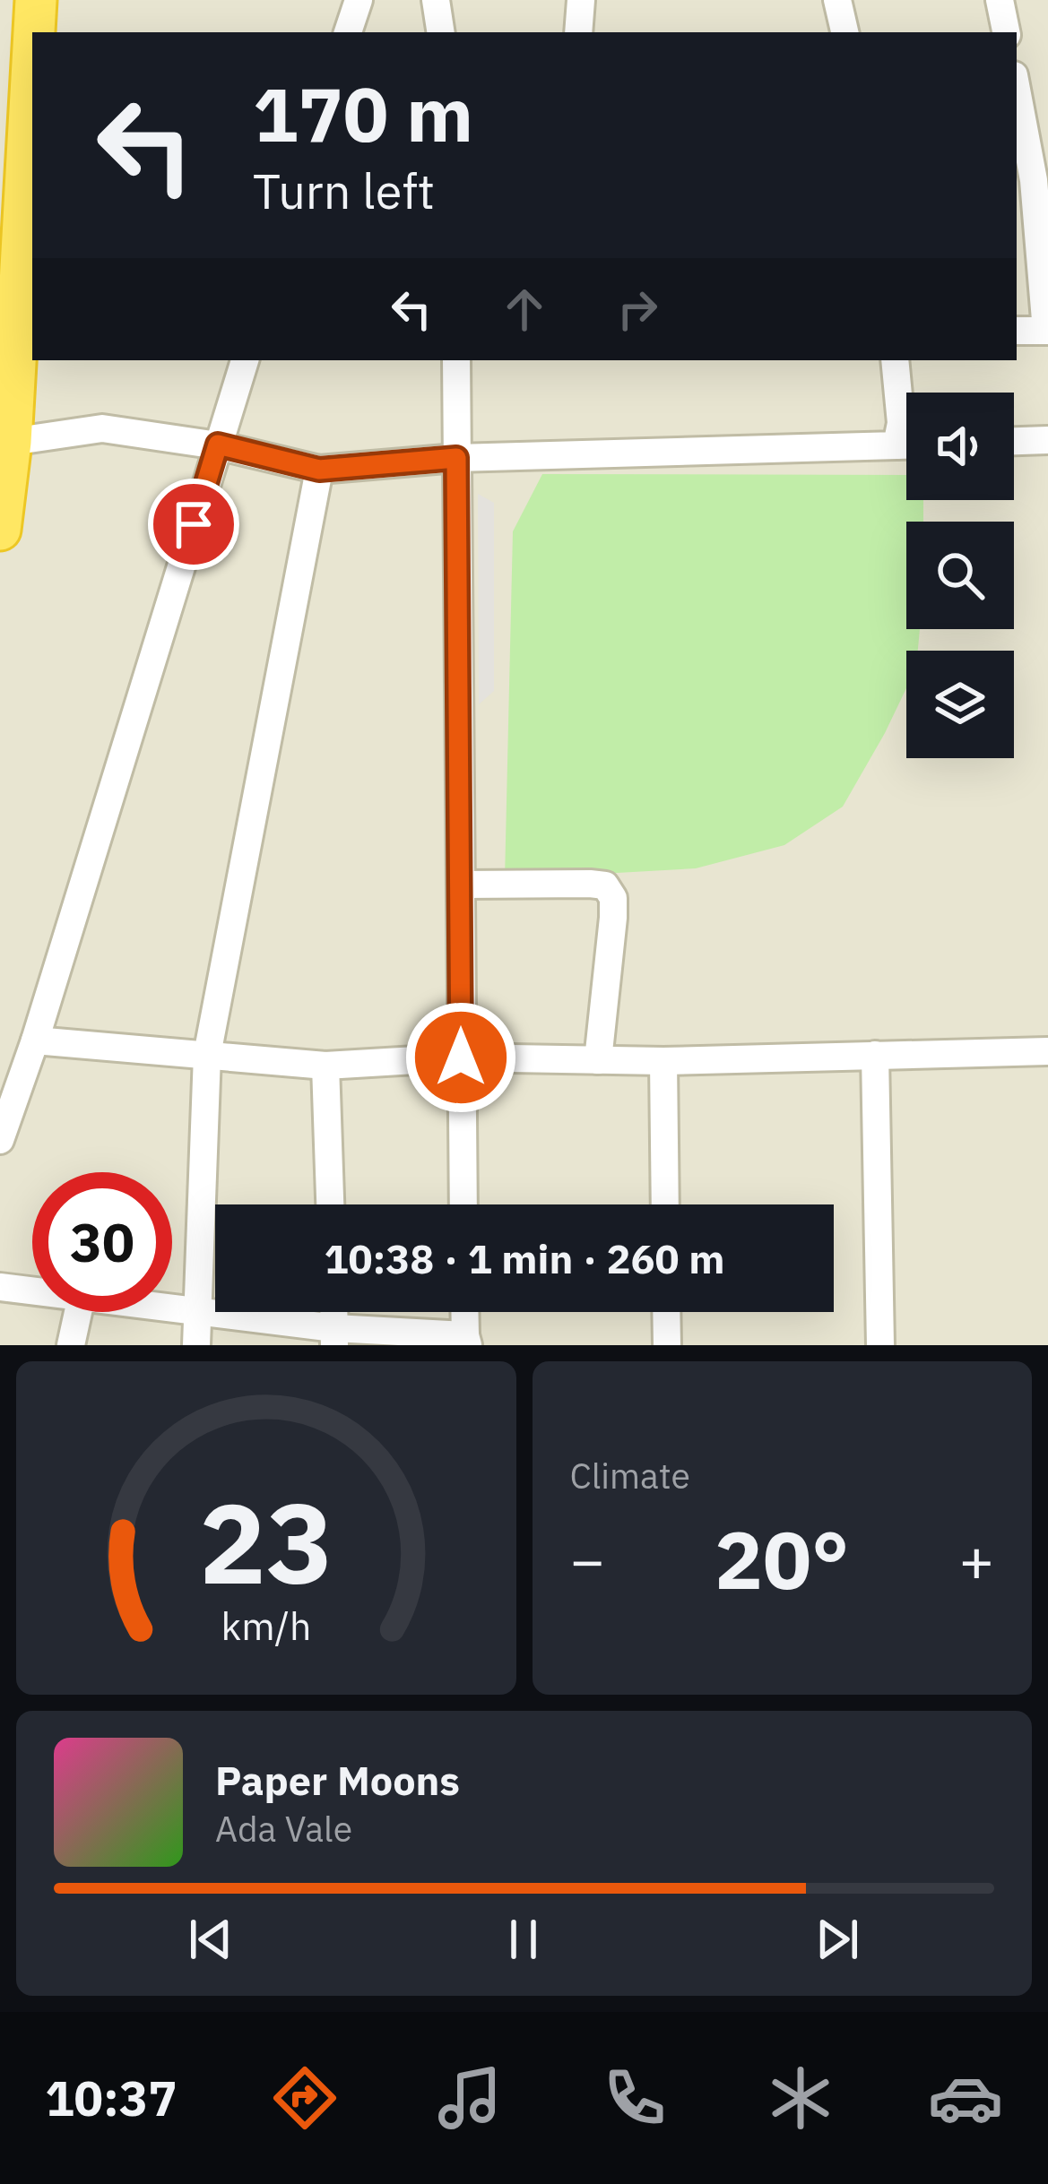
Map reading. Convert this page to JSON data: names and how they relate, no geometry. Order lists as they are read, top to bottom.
{
  "page": {
    "turn": ["170 m", "Turn left"],
    "limit": "30",
    "trip": "10:38 · 1 min · 260 m",
    "tile": "Climate",
    "heat": ["−", "20°", "+"],
    "song": ["Paper Moons", "Ada Vale"],
    "tabs": "10:37",
    "gauge": ["23", "km/h"]
  }
}
